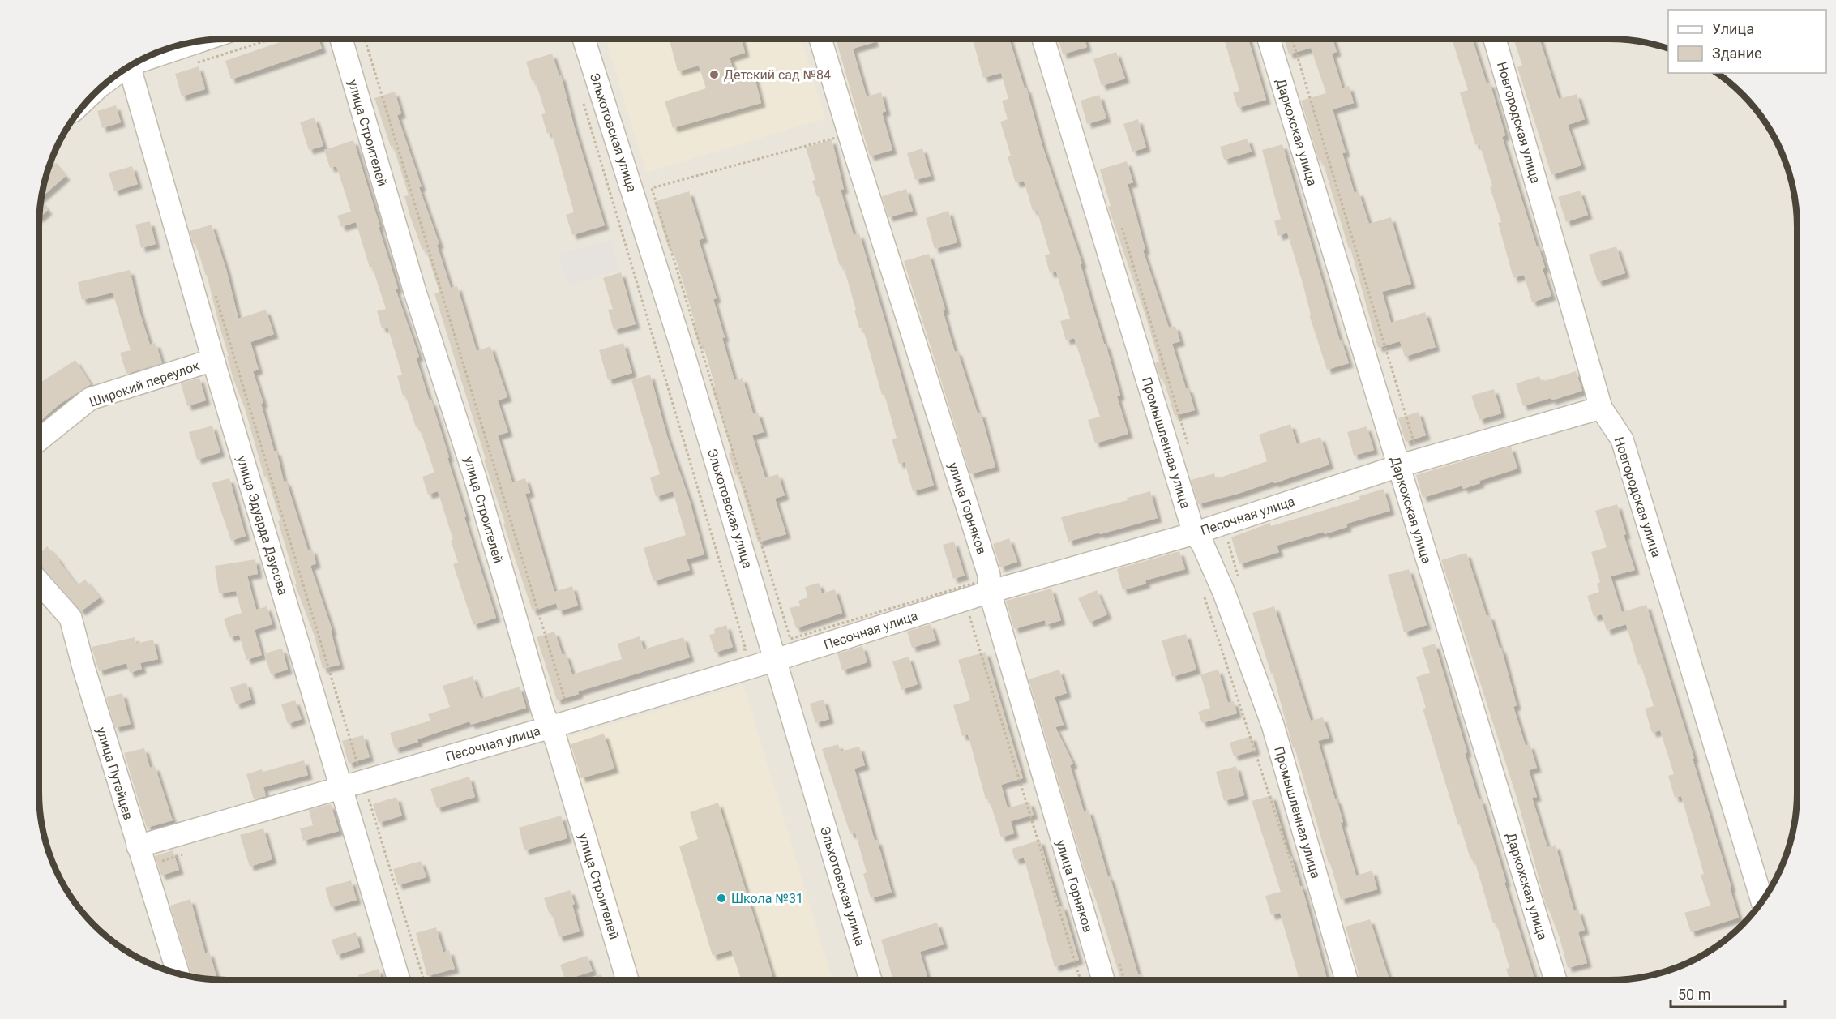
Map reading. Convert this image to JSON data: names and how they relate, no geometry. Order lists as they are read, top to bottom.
{
  "streets": {
    "street": [
      "Новгородская улица",
      "Эльхотовская улица",
      "Даркохская улица",
      "улица Строителей",
      "Широкий переулок",
      "Промышленная улица",
      "улица Горняков",
      "Песочная улица",
      "улица Эдуарда Дзусова",
      "улица Путейцев"
    ]
  },
  "crossings": [
    ["Новгородская улица", "Песочная улица"],
    ["Эльхотовская улица", "Песочная улица"],
    ["Даркохская улица", "Песочная улица"],
    ["улица Строителей", "Песочная улица"],
    ["Широкий переулок", "улица Эдуарда Дзусова"],
    ["Промышленная улица", "Песочная улица"],
    ["улица Горняков", "Песочная улица"],
    ["Песочная улица", "улица Эдуарда Дзусова"],
    ["Песочная улица", "улица Путейцев"]
  ],
  "places": ["Детский сад №84", "Школа №31"],
  "legend": ["Улица", "Здание"],
  "scale_bar": "50 m"
}
